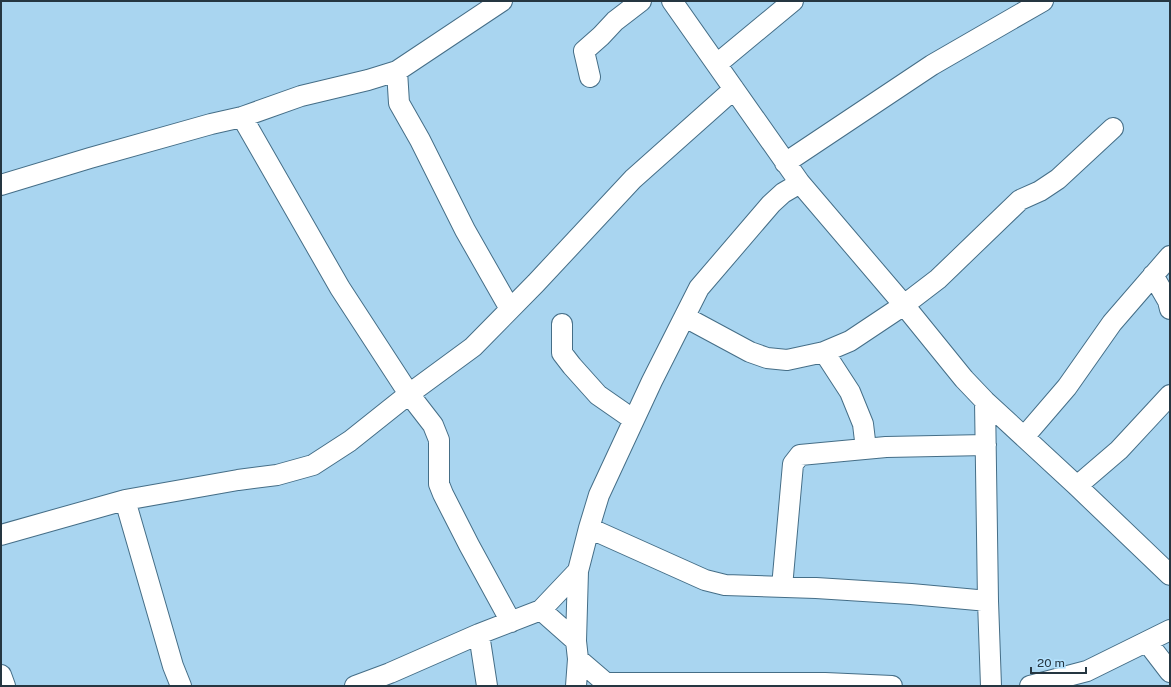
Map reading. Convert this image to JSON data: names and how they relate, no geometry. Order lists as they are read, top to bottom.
{
  "scale_bar": "20 m"
}
